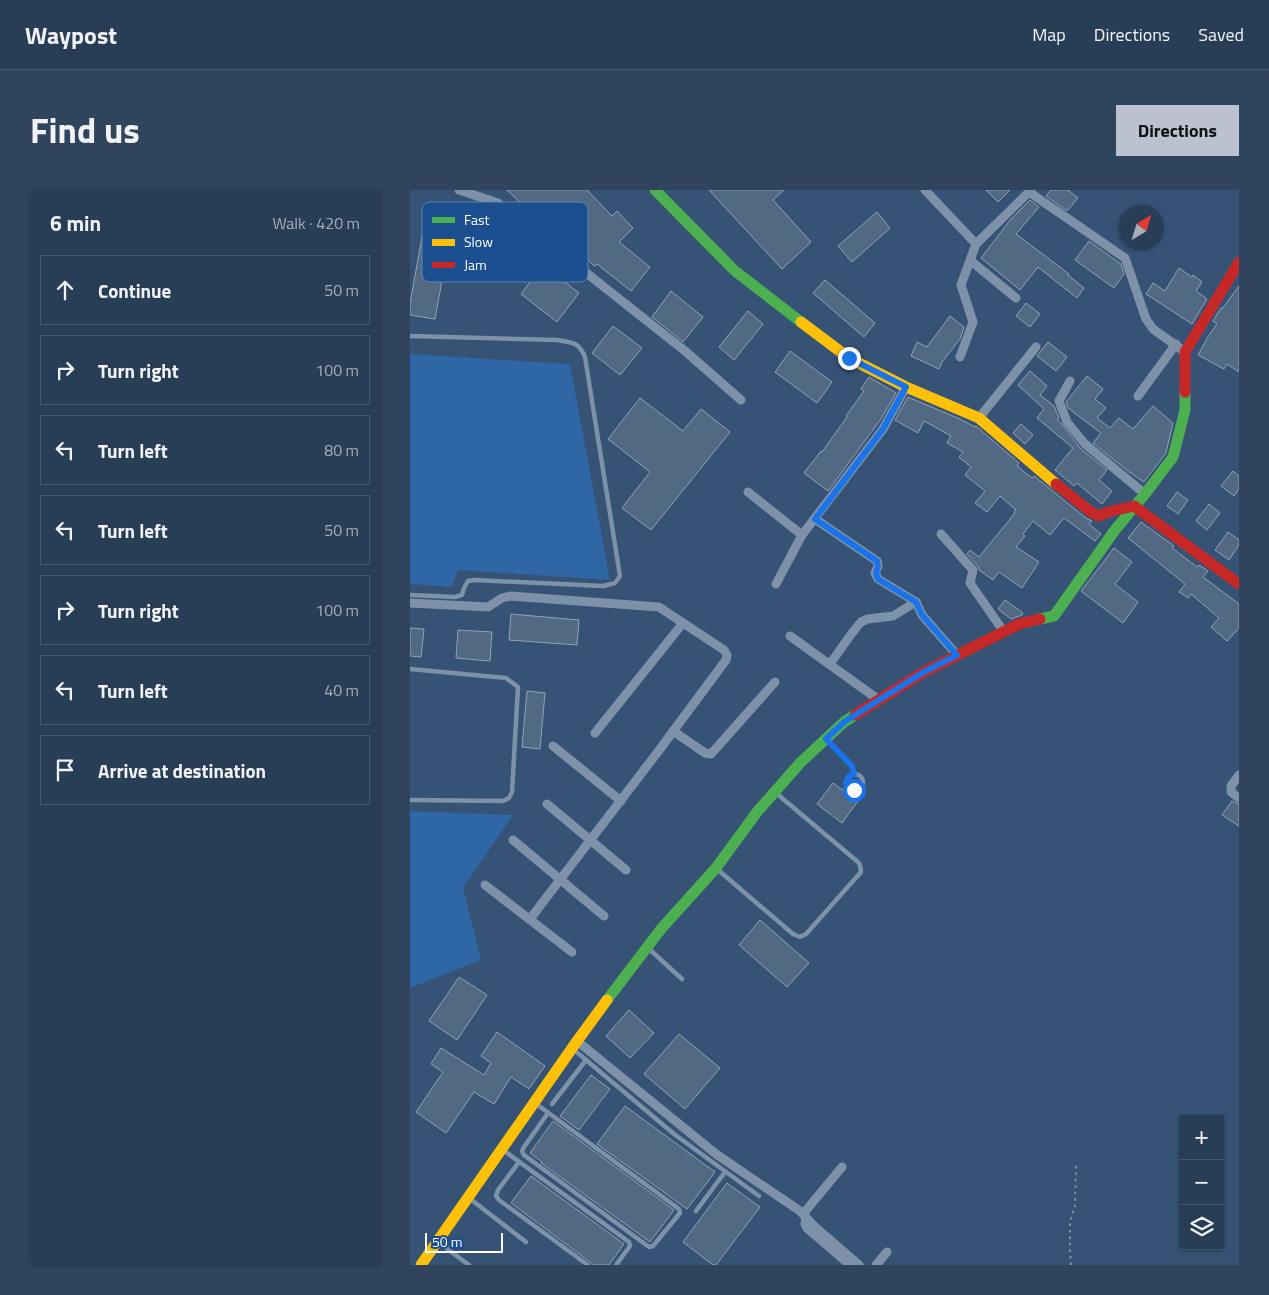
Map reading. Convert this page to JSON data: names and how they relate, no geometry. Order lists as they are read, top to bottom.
{
  "legend": ["Fast", "Slow", "Jam"],
  "scale_bar": "50 m",
  "north": "top right",
  "page": {
    "header": "Waypost",
    "nav": ["Map", "Directions", "Saved"],
    "title": "Find us",
    "buttons": "Directions",
    "heading": ["6 min", "Walk · 420 m"],
    "list": [
      ["Continue", "50 m"],
      ["Turn right", "100 m"],
      ["Turn left", "80 m"],
      ["Turn left", "50 m"],
      ["Turn right", "100 m"],
      ["Turn left", "40 m"],
      "Arrive at destination"
    ],
    "map_buttons": ["+", "−"],
    "scale": "50 m"
  }
}
